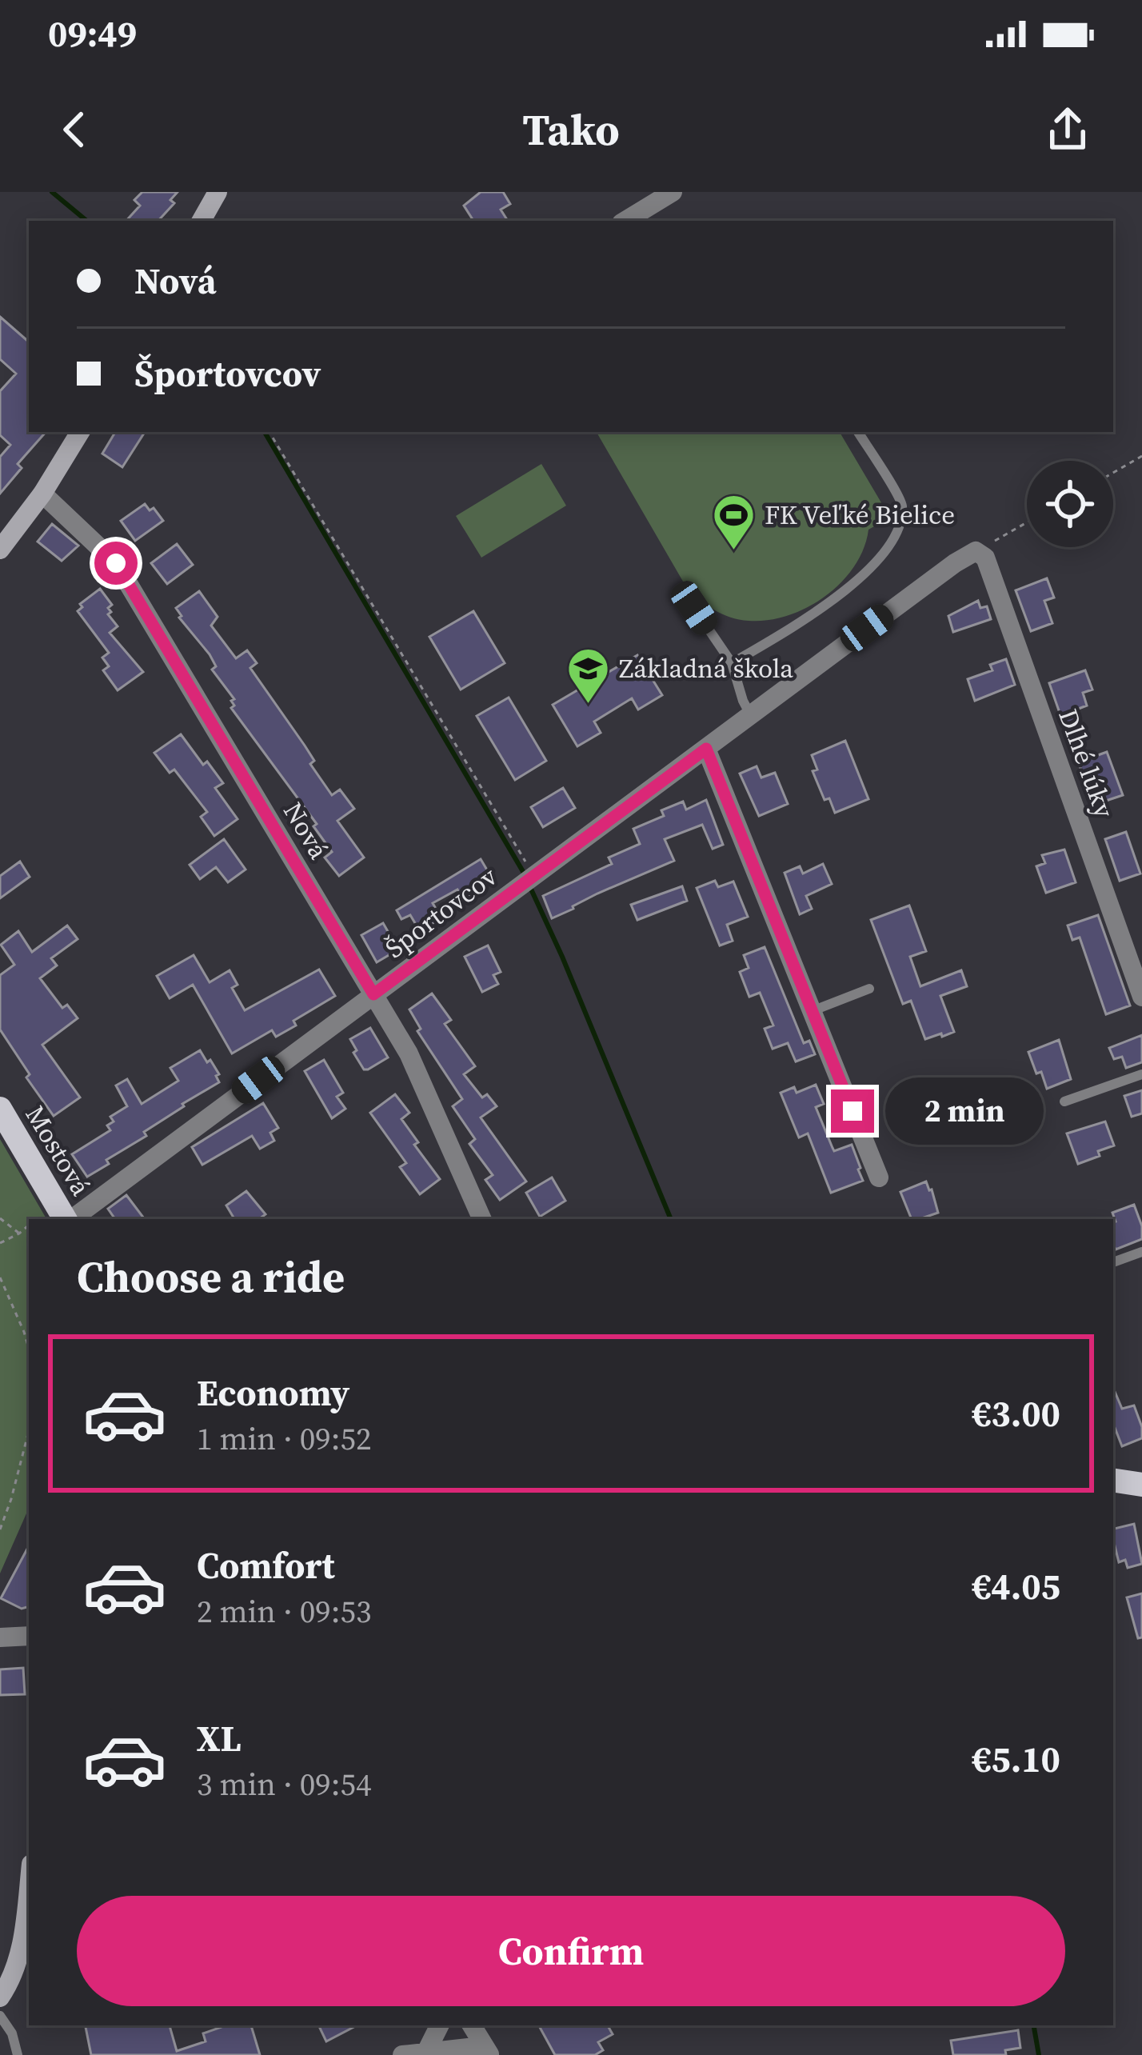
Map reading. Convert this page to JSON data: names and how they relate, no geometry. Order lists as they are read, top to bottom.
{
  "streets": {
    "main road": ["Mostová"],
    "street": ["Dlhé lúky", "Nová", "Športovcov"]
  },
  "crossings": [
    ["Dlhé lúky", "Športovcov"],
    ["Nová", "Športovcov"]
  ],
  "places": {
    "sports": ["FK Veľké Bielice"],
    "school or university": ["Základná škola"]
  },
  "page": {
    "status": "09:49",
    "header": "Tako",
    "banner": ["Nová", "Športovcov"],
    "bubble": "2 min",
    "heading": "Choose a ride",
    "list": [
      {
        "name": "Economy",
        "note": "1 min · 09:52",
        "value": "€3.00"
      },
      {
        "name": "Comfort",
        "note": "2 min · 09:53",
        "value": "€4.05"
      },
      {
        "name": "XL",
        "note": "3 min · 09:54",
        "value": "€5.10"
      }
    ],
    "buttons": "Confirm"
  }
}
